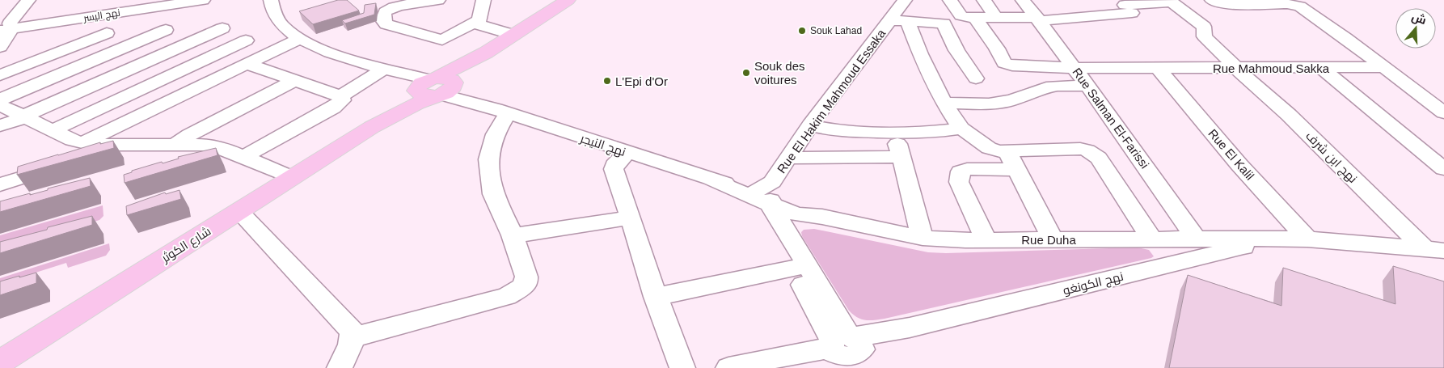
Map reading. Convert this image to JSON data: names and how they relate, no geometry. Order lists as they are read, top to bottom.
{
  "streets": {
    "main road": ["شارع الكوثر"],
    "street": [
      "نهج اليسر",
      "Rue Mahmoud Sakka",
      "Rue El Hakim Mahmoud Essaka",
      "Rue Salman El-Farissi",
      "نهج النيجر",
      "Rue El Kalil",
      "نهج ابن شرف",
      "Rue Duha",
      "نهج الكونغو"
    ]
  },
  "crossings": [
    ["Rue Mahmoud Sakka", "Rue Salman El-Farissi"],
    ["Rue Mahmoud Sakka", "Rue El Kalil"],
    ["Rue Mahmoud Sakka", "نهج ابن شرف"],
    ["Rue El Hakim Mahmoud Essaka", "نهج النيجر"],
    ["Rue El Hakim Mahmoud Essaka", "Rue Duha"],
    ["Rue Salman El-Farissi", "Rue Duha"],
    ["نهج النيجر", "Rue Duha"],
    ["نهج النيجر", "شارع الكوثر"],
    ["Rue Duha", "نهج الكونغو"]
  ],
  "places": ["Souk Lahad", "Souk des voitures", "L'Epi d'Or"],
  "north": "top"
}
